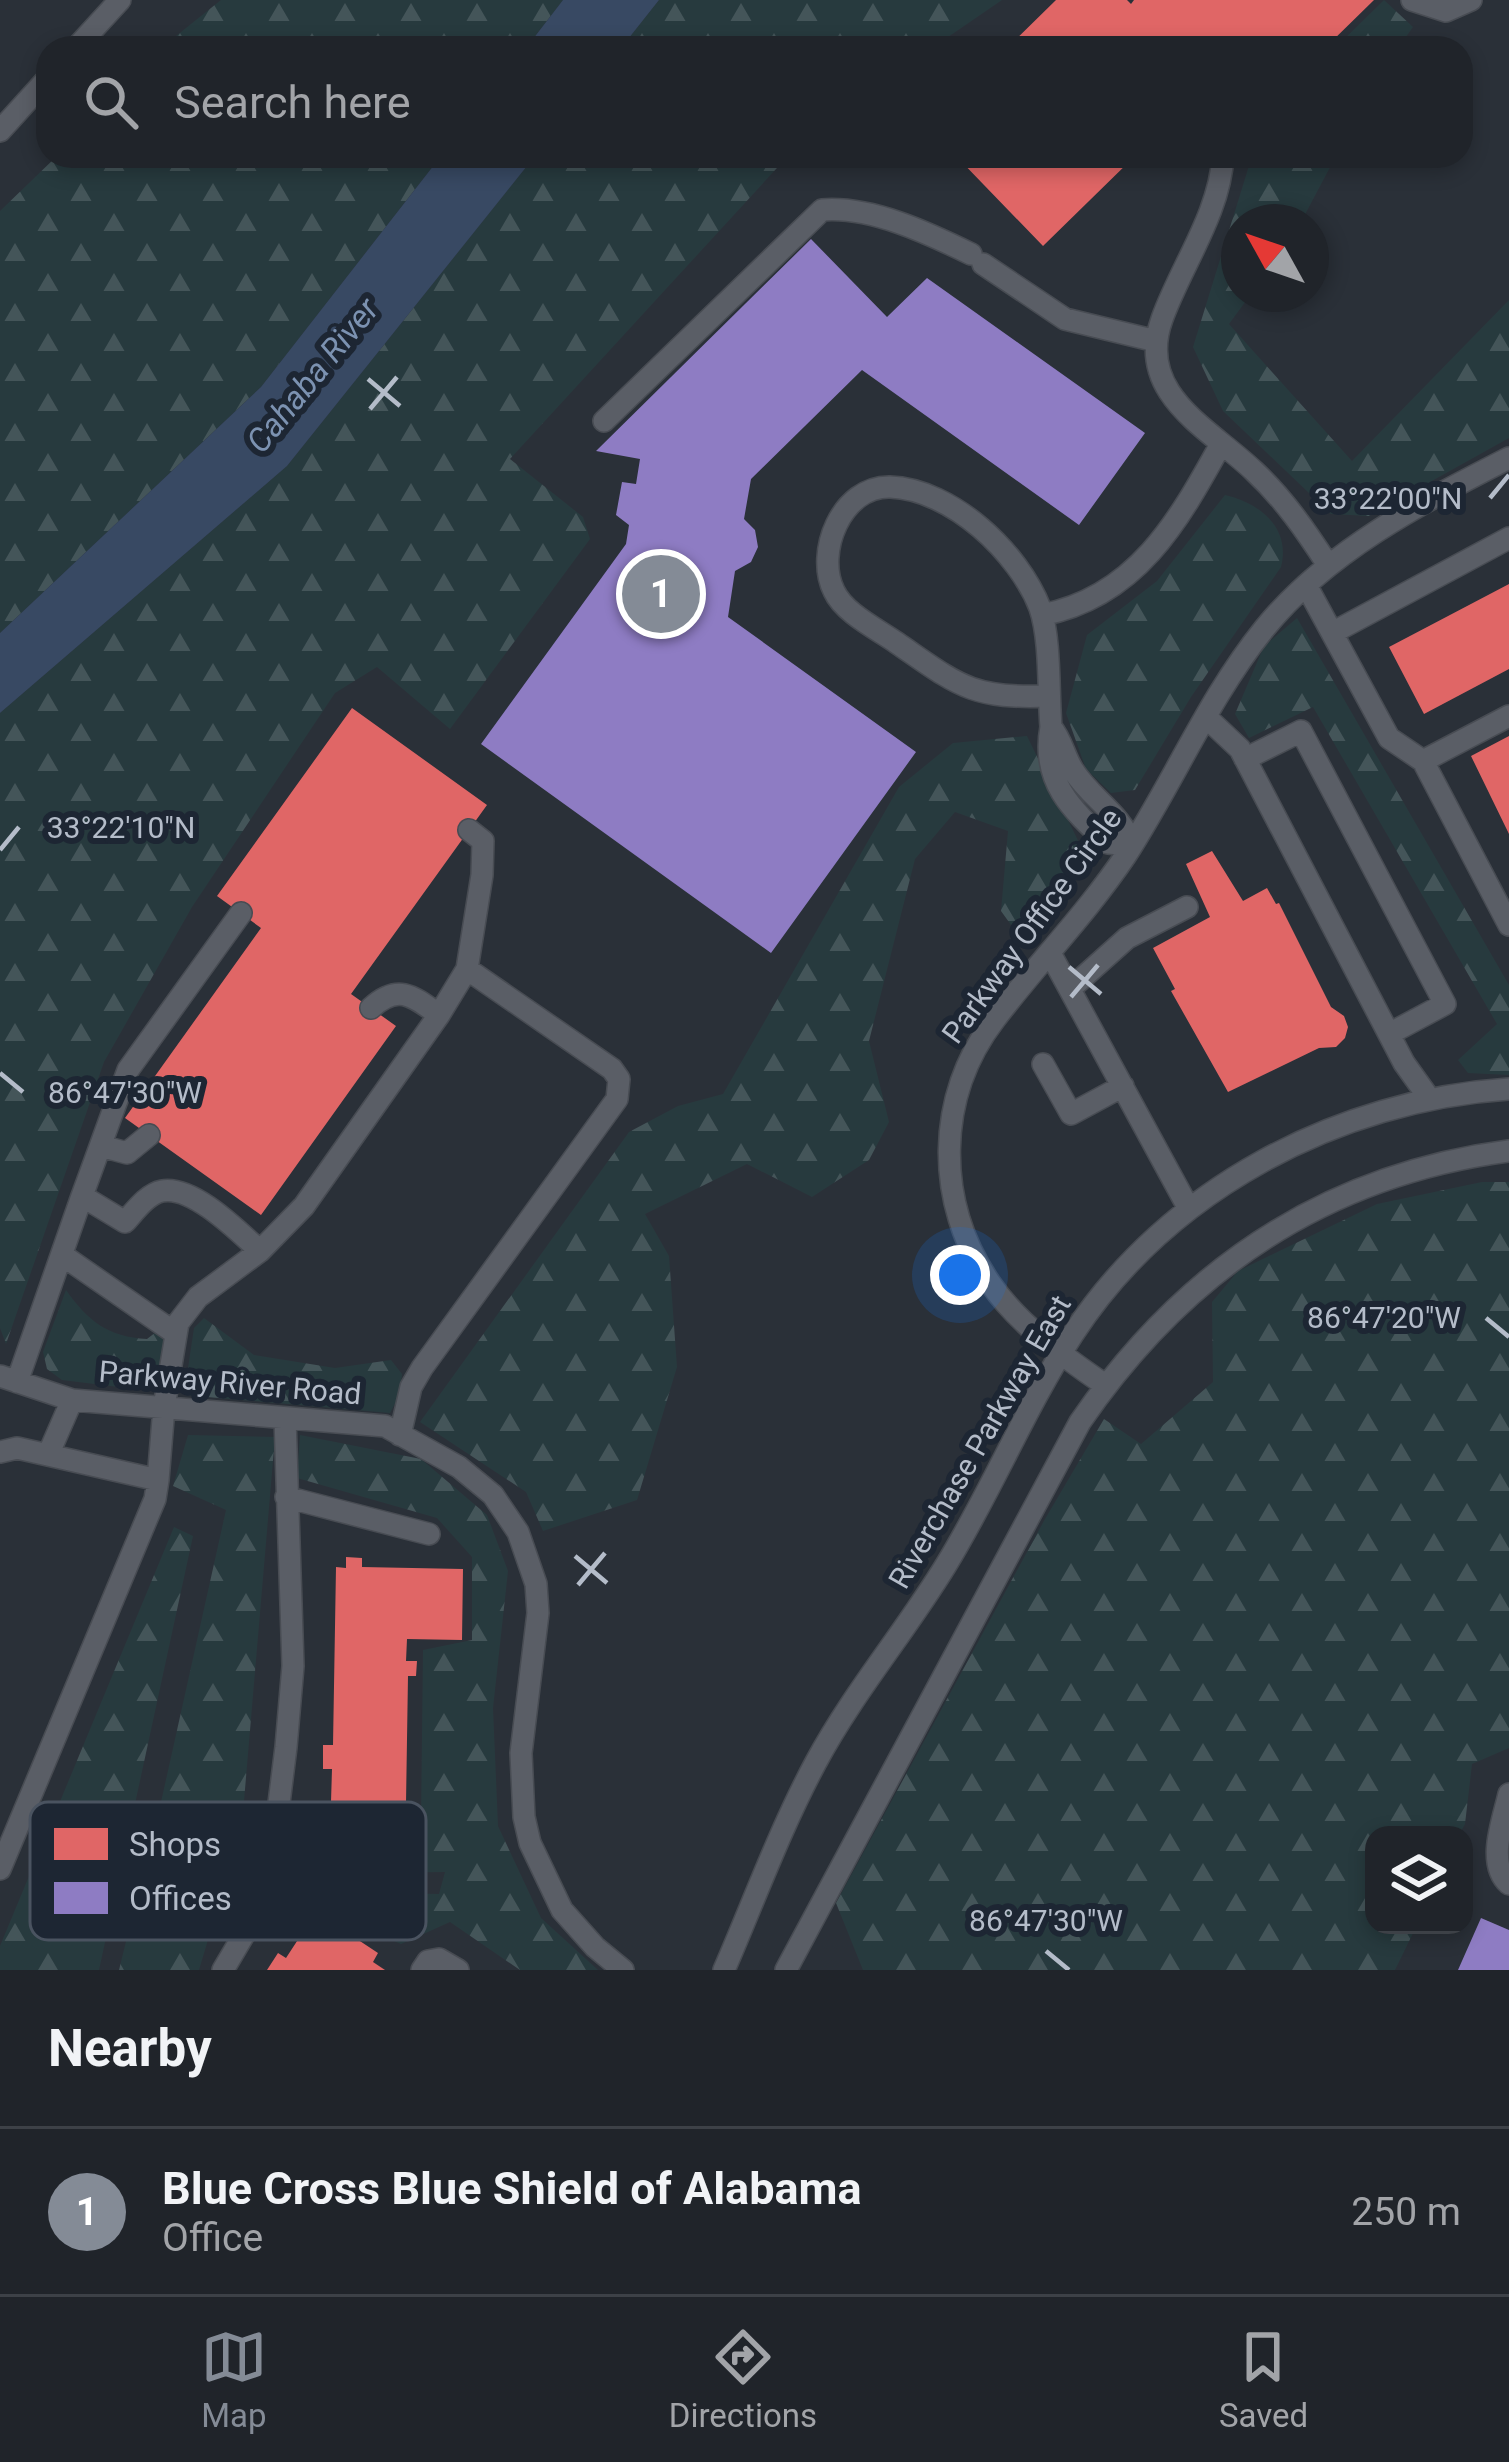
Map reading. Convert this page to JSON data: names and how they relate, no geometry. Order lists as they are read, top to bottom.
{
  "streets": {
    "street": ["Parkway Office Circle", "Parkway River Road", "Riverchase Parkway East"]
  },
  "crossings": [
    ["Parkway Office Circle", "Riverchase Parkway East"]
  ],
  "water": ["Cahaba River"],
  "legend": ["Shops", "Offices"],
  "north": "top left",
  "page": {
    "search": "Search here",
    "pins": "1",
    "heading": "Nearby",
    "list": [
      {
        "mark": "1",
        "name": "Blue Cross Blue Shield of Alabama",
        "note": "Office",
        "value": "250 m"
      }
    ],
    "nav": ["Map", "Directions", "Saved"]
  },
  "coordinates": [
    "33°22'00\"N",
    "33°22'10\"N",
    "86°47'30\"W",
    "86°47'20\"W"
  ]
}
